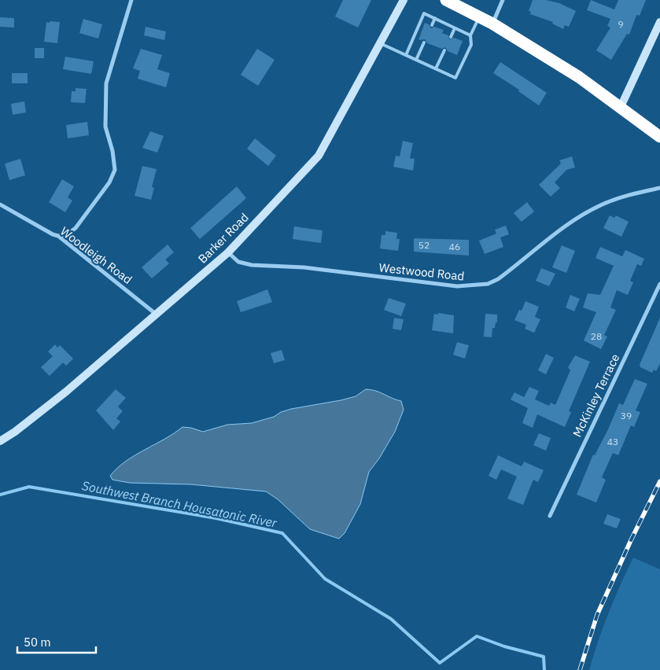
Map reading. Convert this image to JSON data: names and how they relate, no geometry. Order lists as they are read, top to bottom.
{
  "streets": {
    "street": [
      "Barker Road",
      "Woodleigh Road",
      "Westwood Road",
      "McKinley Terrace"
    ]
  },
  "crossings": [
    ["Barker Road", "Woodleigh Road"],
    ["Barker Road", "Westwood Road"]
  ],
  "water": ["Southwest Branch Housatonic River"],
  "house_numbers": [
    "9",
    "52",
    "46",
    "28",
    "39",
    "43"
  ],
  "scale_bar": "50 m"
}
